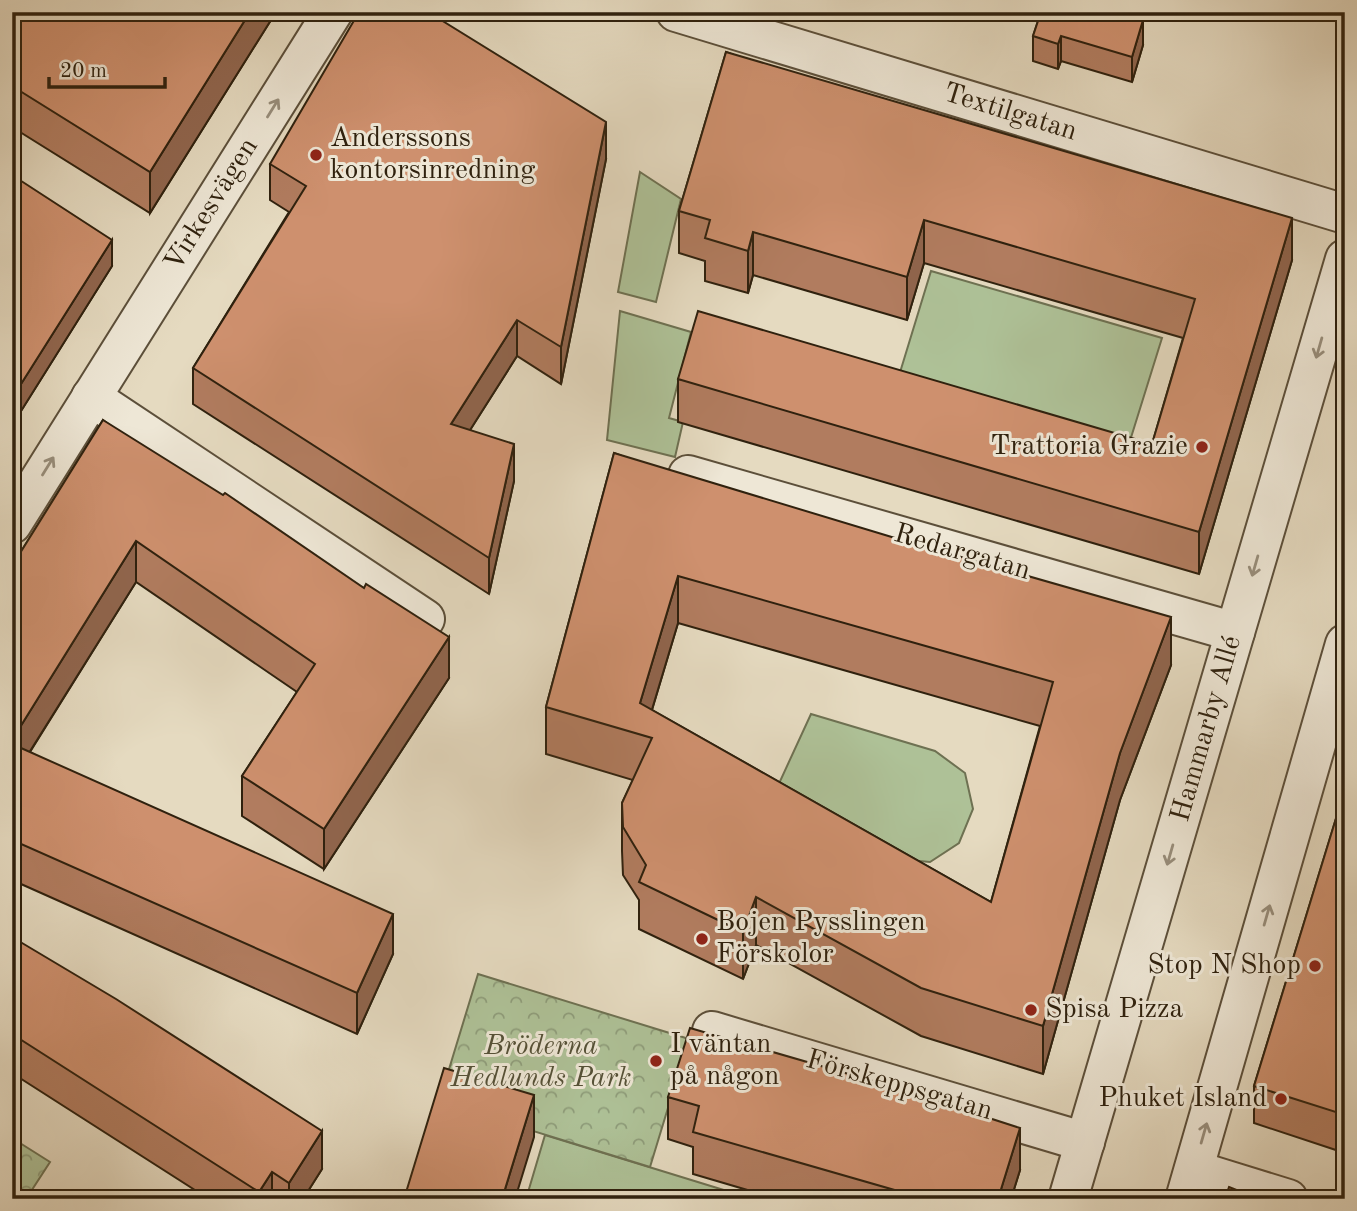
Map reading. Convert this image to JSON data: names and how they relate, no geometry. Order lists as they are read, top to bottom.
{
  "streets": {
    "street": [
      "Textilgatan",
      "Virkesvägen",
      "Redargatan",
      "Hammarby Allé",
      "Förskeppsgatan"
    ]
  },
  "crossings": [
    ["Redargatan", "Hammarby Allé"],
    ["Hammarby Allé", "Förskeppsgatan"]
  ],
  "one_way": ["Virkesvägen"],
  "parks": ["Bröderna Hedlunds Park"],
  "places": [
    "Anderssons kontorsinredning",
    "Trattoria Grazie",
    "Bojen Pysslingen Förskolor",
    "Stop N Shop",
    "Spisa Pizza",
    "I väntan på någon",
    "Phuket Island"
  ],
  "scale_bar": "20 m"
}
